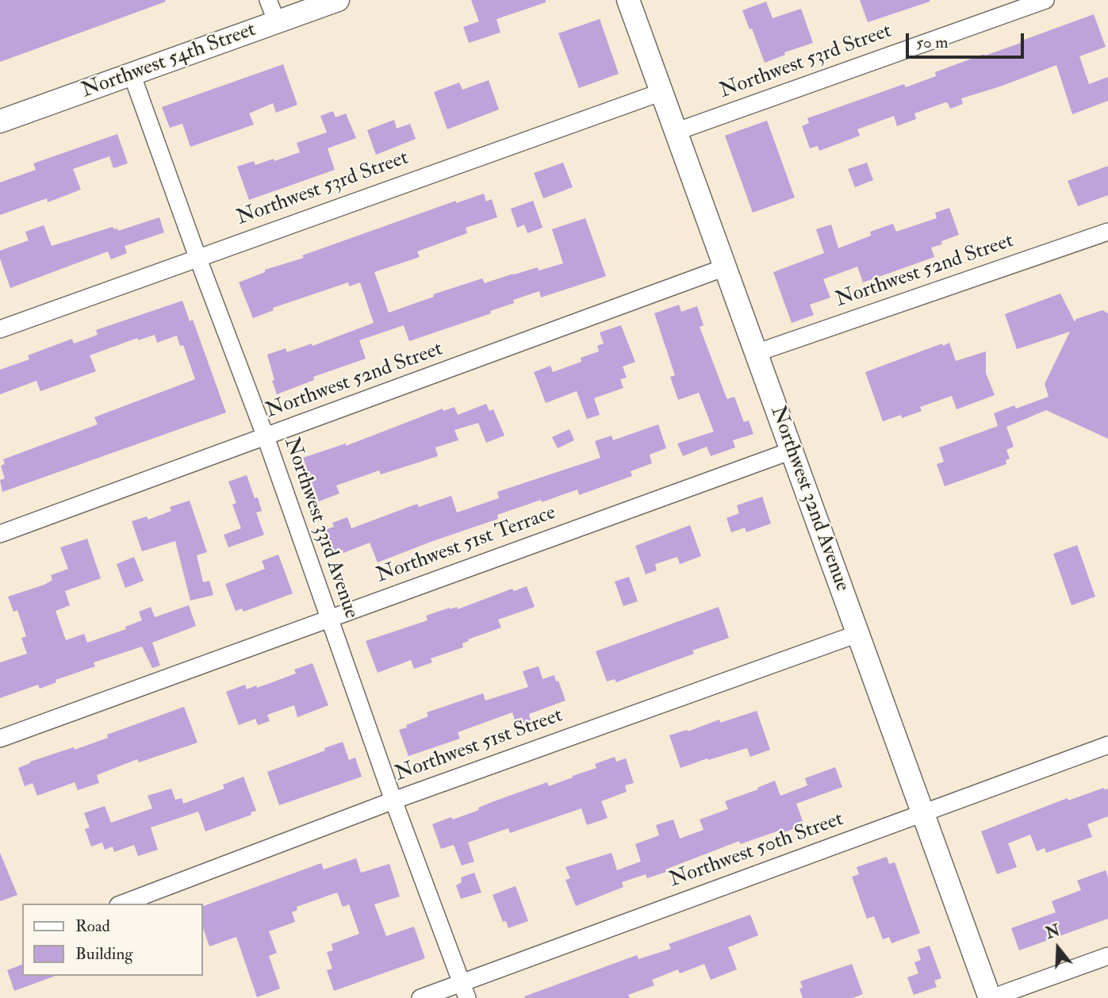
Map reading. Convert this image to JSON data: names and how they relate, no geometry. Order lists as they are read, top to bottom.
{
  "streets": {
    "main road": ["Northwest 54th Street", "Northwest 32nd Avenue"],
    "street": [
      "Northwest 53rd Street",
      "Northwest 52nd Street",
      "Northwest 33rd Avenue",
      "Northwest 51st Terrace",
      "Northwest 51st Street",
      "Northwest 50th Street"
    ]
  },
  "crossings": [
    ["Northwest 54th Street", "Northwest 33rd Avenue"],
    ["Northwest 53rd Street", "Northwest 32nd Avenue"],
    ["Northwest 53rd Street", "Northwest 33rd Avenue"],
    ["Northwest 52nd Street", "Northwest 32nd Avenue"],
    ["Northwest 52nd Street", "Northwest 33rd Avenue"],
    ["Northwest 32nd Avenue", "Northwest 51st Terrace"],
    ["Northwest 32nd Avenue", "Northwest 51st Street"],
    ["Northwest 32nd Avenue", "Northwest 50th Street"],
    ["Northwest 33rd Avenue", "Northwest 51st Terrace"],
    ["Northwest 33rd Avenue", "Northwest 51st Street"],
    ["Northwest 33rd Avenue", "Northwest 50th Street"]
  ],
  "legend": ["Road", "Building"],
  "scale_bar": "50 m",
  "north": "top"
}
